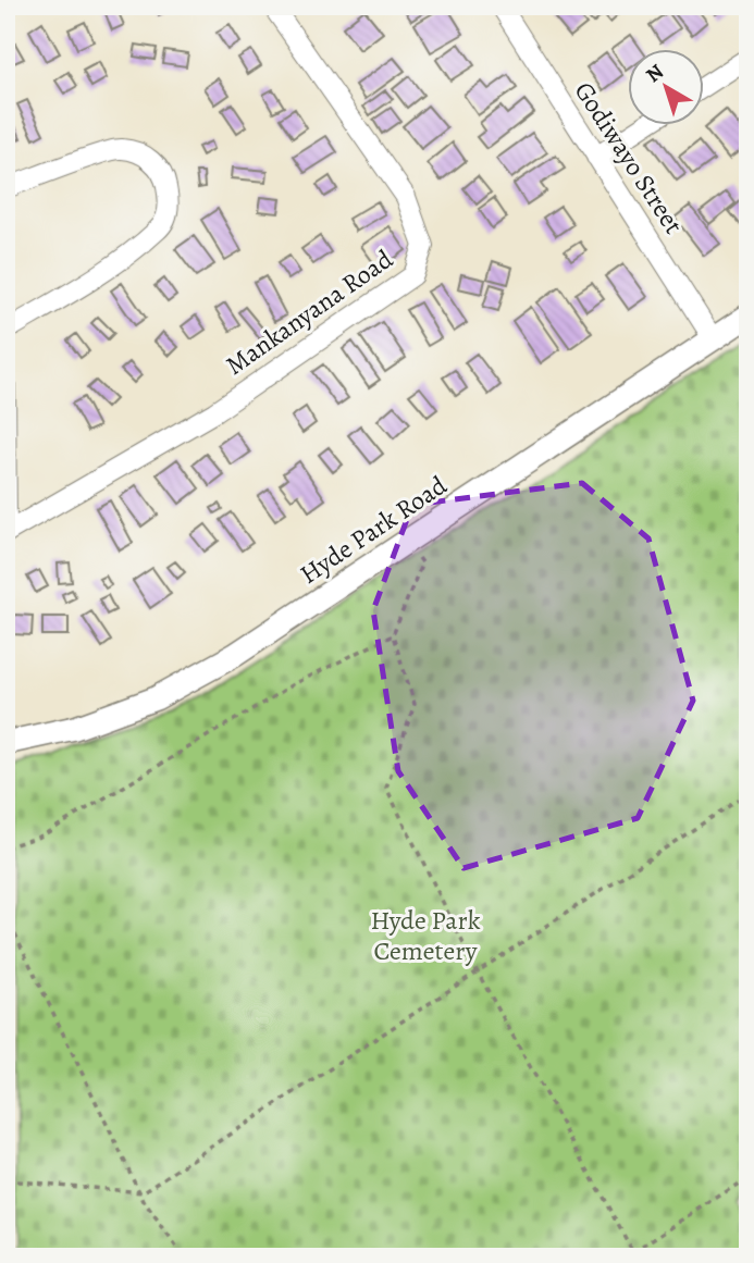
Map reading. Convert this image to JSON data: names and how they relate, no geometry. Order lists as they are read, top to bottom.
{
  "streets": {
    "street": ["Godiwayo Street", "Mankanyana Road", "Hyde Park Road"]
  },
  "crossings": [
    ["Godiwayo Street", "Hyde Park Road"]
  ],
  "parks": ["Hyde Park Cemetery"],
  "north": "top left"
}
